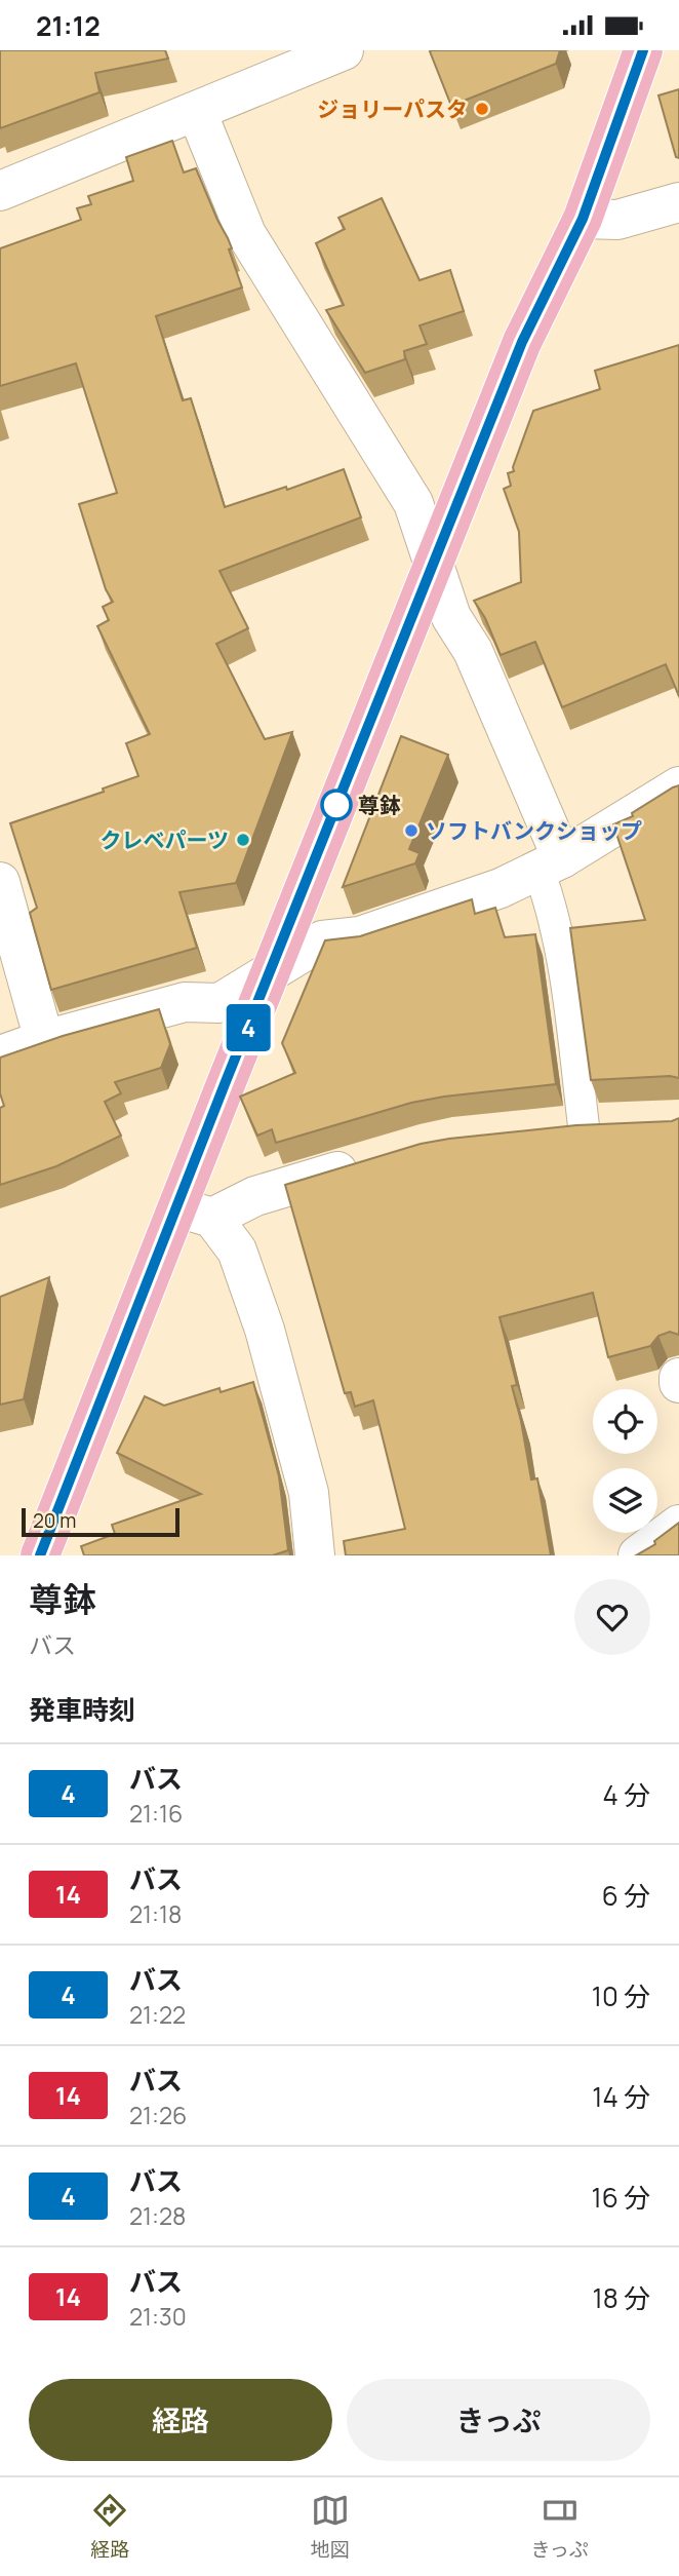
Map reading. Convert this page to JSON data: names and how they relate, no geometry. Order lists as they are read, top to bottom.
{
  "places": [
    "ジョリーパスタ",
    "尊鉢",
    "ソフトバンクショップ",
    "クレベパーツ"
  ],
  "lines": ["bus line 4"],
  "scale_bar": "20 m",
  "page": {
    "status": "21:12",
    "on_map": "4",
    "scale": "20 m",
    "heading": [
      ["尊鉢", "バス"],
      "発車時刻"
    ],
    "list": [
      {
        "mark": "4",
        "name": "バス",
        "note": "21:16",
        "value": "4 分"
      },
      {
        "mark": "14",
        "name": "バス",
        "note": "21:18",
        "value": "6 分"
      },
      {
        "mark": "4",
        "name": "バス",
        "note": "21:22",
        "value": "10 分"
      },
      {
        "mark": "14",
        "name": "バス",
        "note": "21:26",
        "value": "14 分"
      },
      {
        "mark": "4",
        "name": "バス",
        "note": "21:28",
        "value": "16 分"
      },
      {
        "mark": "14",
        "name": "バス",
        "note": "21:30",
        "value": "18 分"
      }
    ],
    "buttons": ["経路", "きっぷ"],
    "tabs": ["経路", "地図", "きっぷ"]
  }
}
